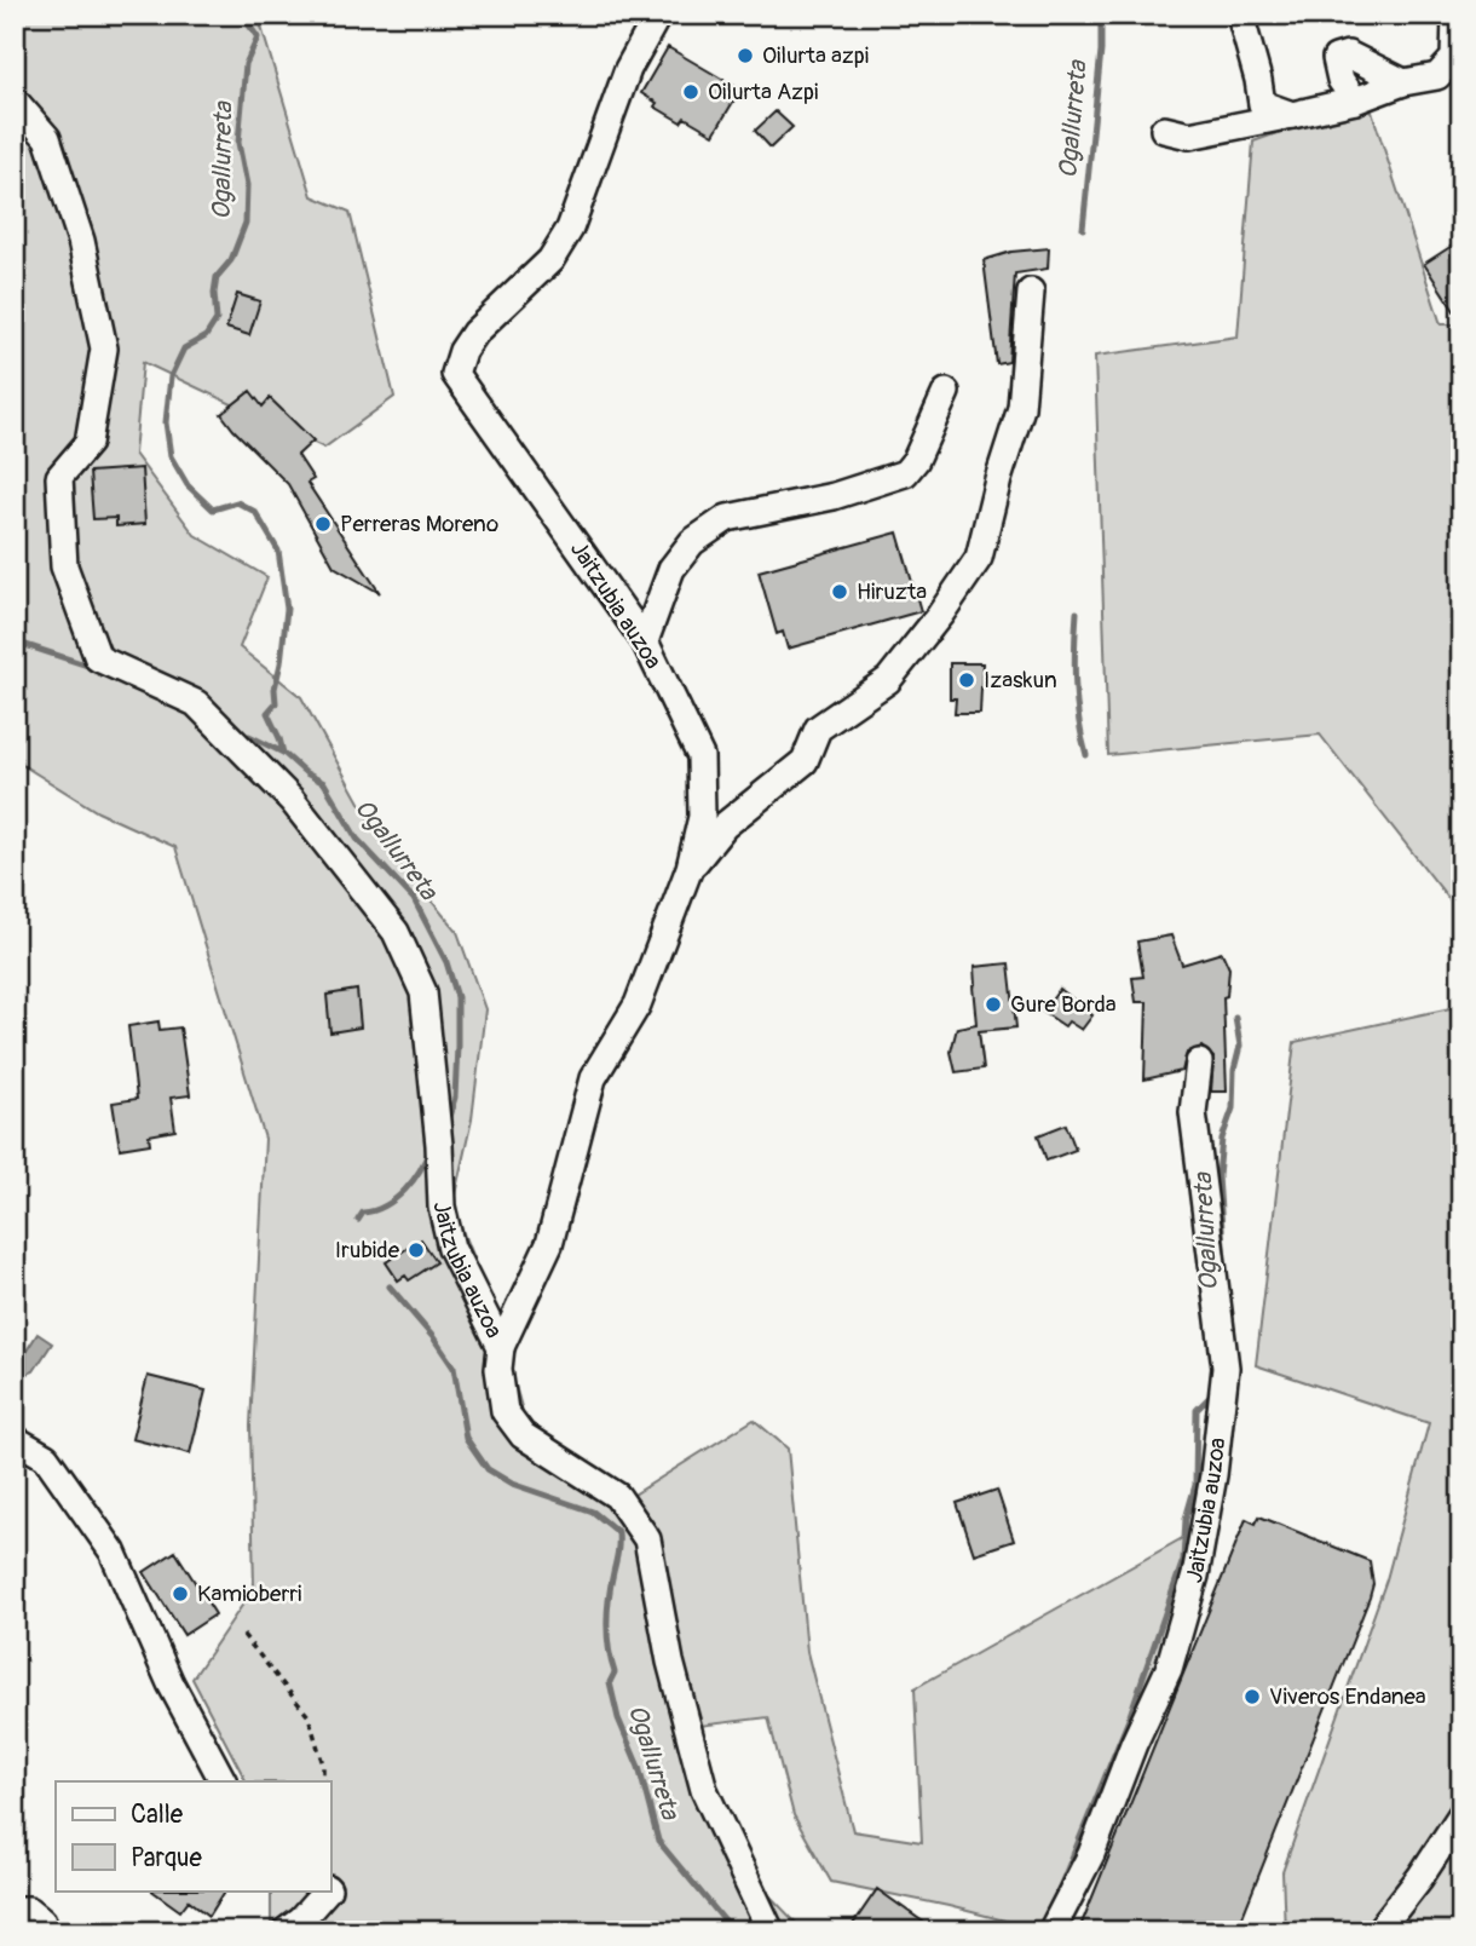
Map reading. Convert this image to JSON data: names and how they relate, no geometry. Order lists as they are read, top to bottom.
{
  "streets": {
    "street": ["Jaitzubia auzoa"]
  },
  "water": ["Ogallurreta"],
  "places": [
    "Oilurta azpi",
    "Oilurta Azpi",
    "Perreras Moreno",
    "Hiruzta",
    "Izaskun",
    "Gure Borda",
    "Irubide",
    "Kamioberri",
    "Viveros Endanea"
  ],
  "legend": ["Calle", "Parque"]
}
